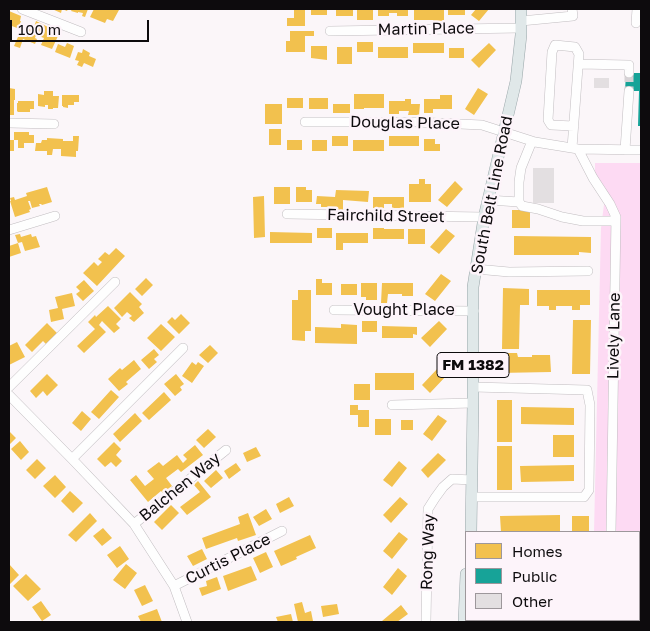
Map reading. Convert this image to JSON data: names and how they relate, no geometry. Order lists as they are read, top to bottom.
{
  "streets": {
    "main road": ["South Belt Line Road", "FM 1382"],
    "street": [
      "Martin Place",
      "Douglas Place",
      "Fairchild Street",
      "Vought Place",
      "Lively Lane",
      "Balchen Way",
      "Rong Way",
      "Curtis Place"
    ]
  },
  "crossings": [
    ["Martin Place", "South Belt Line Road"],
    ["Douglas Place", "South Belt Line Road"],
    ["Douglas Place", "Lively Lane"],
    ["South Belt Line Road", "Fairchild Street"],
    ["South Belt Line Road", "Vought Place"],
    ["South Belt Line Road", "Rong Way"]
  ],
  "legend": ["Homes", "Public", "Other"],
  "scale_bar": "100 m"
}
